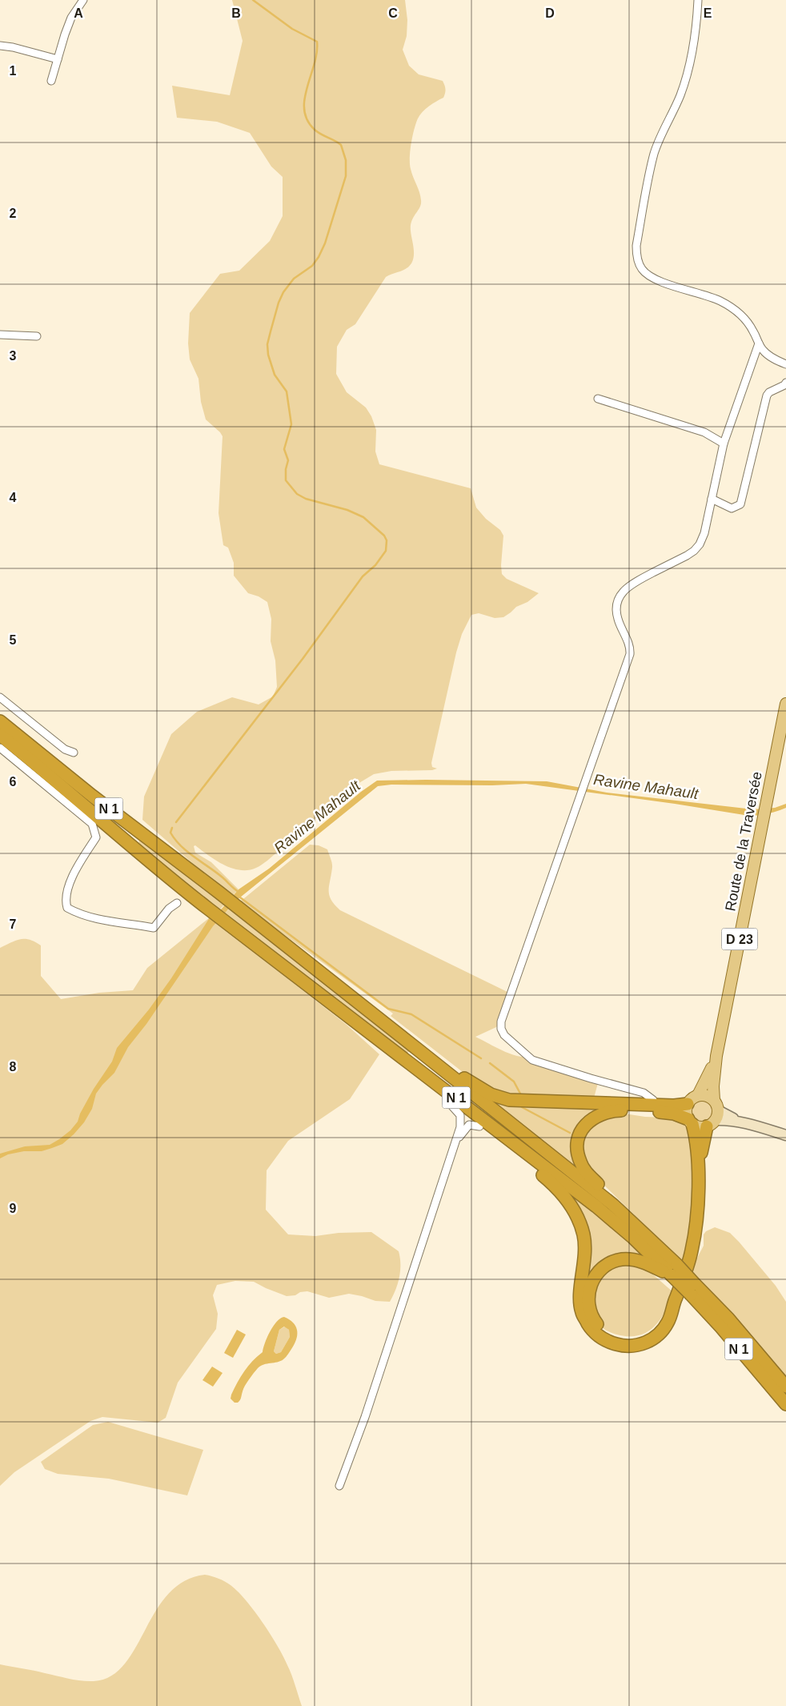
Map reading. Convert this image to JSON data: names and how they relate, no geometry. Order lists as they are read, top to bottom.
{
  "streets": {
    "highway": ["N 1"],
    "main road": ["Route de la Traversée", "D 23"]
  },
  "water": ["Ravine Mahault"],
  "grid": {
    "columns": [
      "A",
      "B",
      "C",
      "D",
      "E"
    ],
    "rows": [
      "1",
      "2",
      "3",
      "4",
      "5",
      "6",
      "7",
      "8",
      "9"
    ]
  }
}
